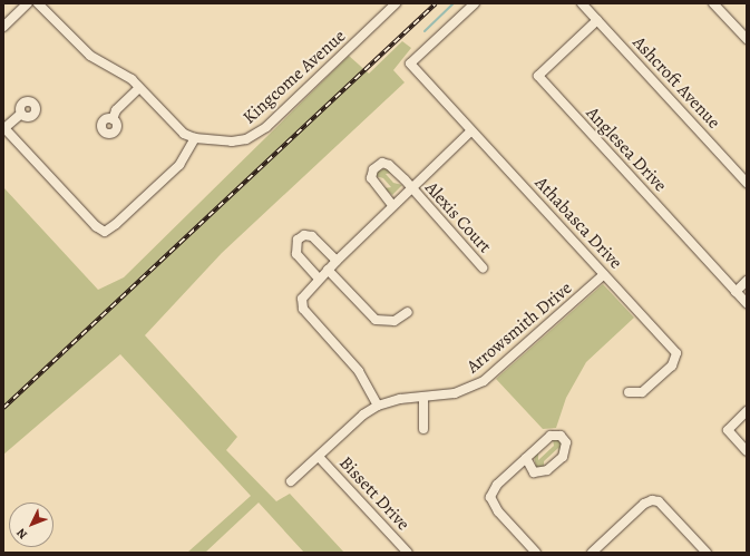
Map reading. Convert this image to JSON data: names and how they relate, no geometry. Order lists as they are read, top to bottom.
{
  "streets": {
    "street": [
      "Kingcome Avenue",
      "Ashcroft Avenue",
      "Anglesea Drive",
      "Alexis Court",
      "Athabasca Drive",
      "Arrowsmith Drive",
      "Bissett Drive"
    ]
  },
  "crossings": [
    ["Ashcroft Avenue", "Anglesea Drive"],
    ["Athabasca Drive", "Arrowsmith Drive"],
    ["Arrowsmith Drive", "Bissett Drive"]
  ],
  "north": "bottom left"
}
